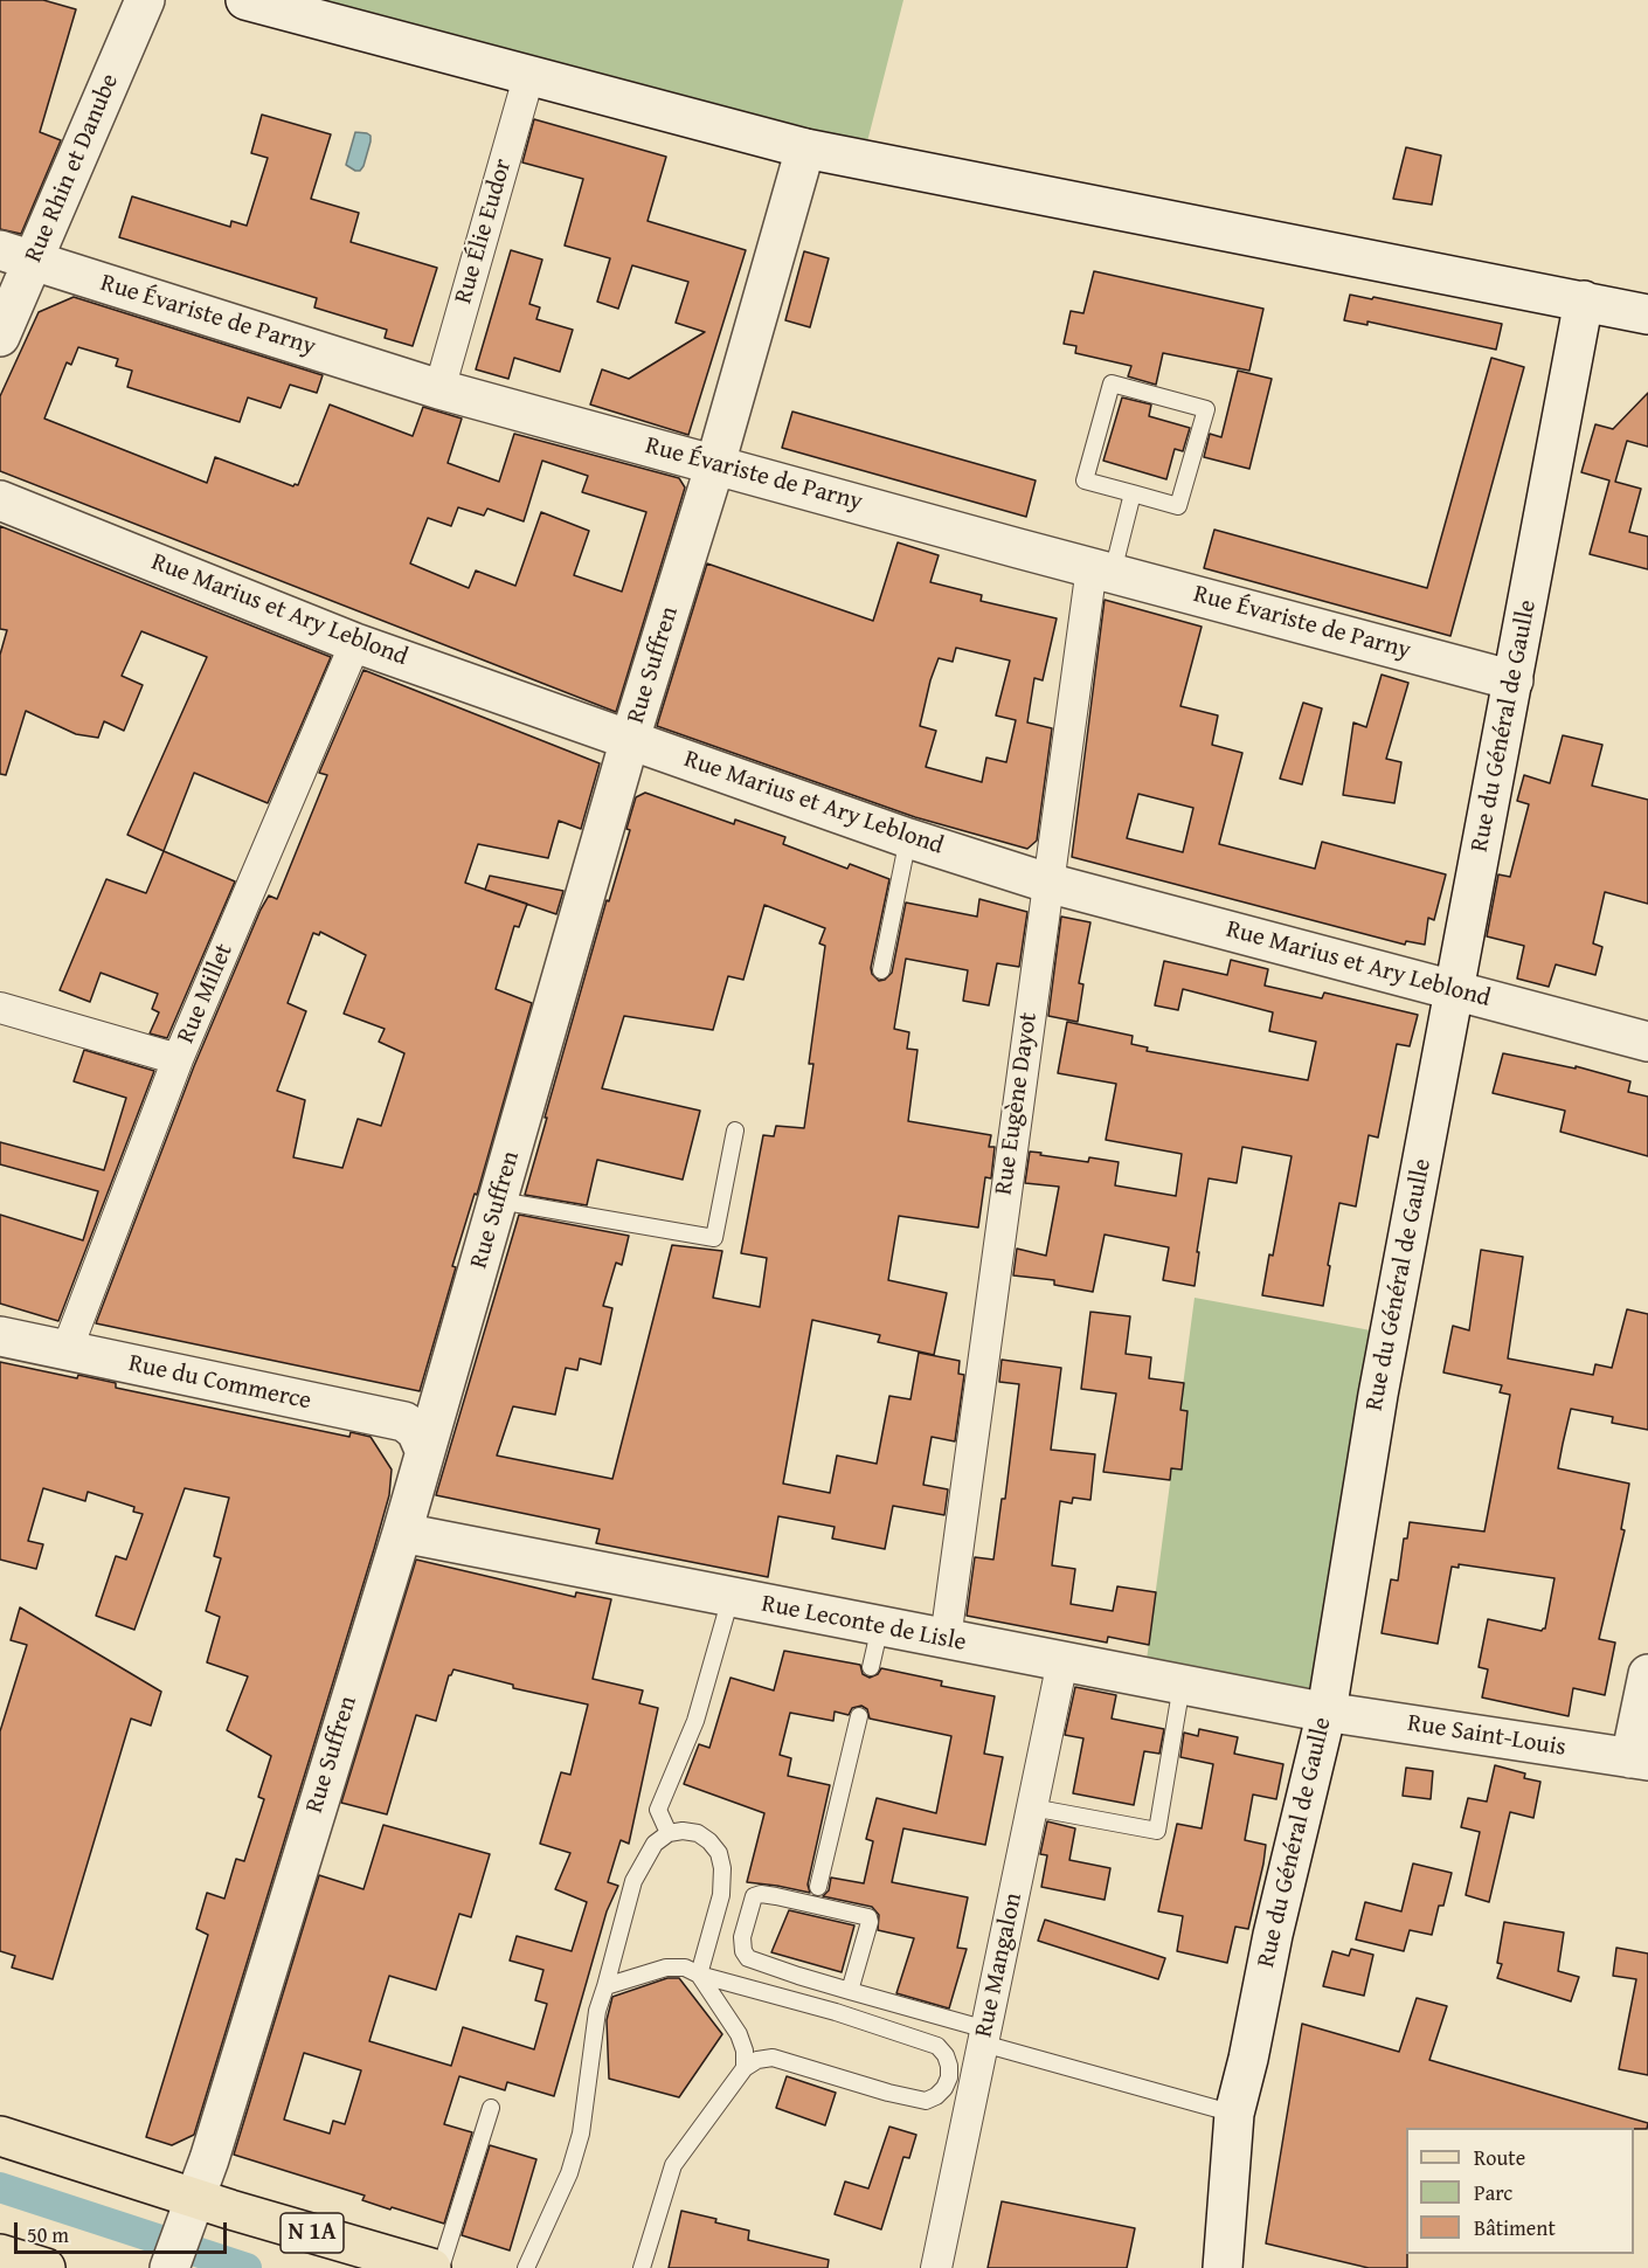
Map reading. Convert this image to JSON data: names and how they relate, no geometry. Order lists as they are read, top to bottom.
{
  "streets": {
    "main road": ["N 1A"],
    "street": [
      "Rue Rhin et Danube",
      "Rue Élie Eudor",
      "Rue Évariste de Parny",
      "Rue Marius et Ary Leblond",
      "Rue Suffren",
      "Rue du Général de Gaulle",
      "Rue Millet",
      "Rue Eugène Dayot",
      "Rue du Commerce",
      "Rue Leconte de Lisle",
      "Rue Saint-Louis",
      "Rue Mangalon"
    ]
  },
  "crossings": [
    ["Rue Rhin et Danube", "Rue Évariste de Parny"],
    ["Rue Élie Eudor", "Rue Évariste de Parny"],
    ["Rue Évariste de Parny", "Rue Suffren"],
    ["Rue Évariste de Parny", "Rue du Général de Gaulle"],
    ["Rue Évariste de Parny", "Rue Eugène Dayot"],
    ["Rue Marius et Ary Leblond", "Rue Suffren"],
    ["Rue Marius et Ary Leblond", "Rue du Général de Gaulle"],
    ["Rue Marius et Ary Leblond", "Rue Millet"],
    ["Rue Marius et Ary Leblond", "Rue Eugène Dayot"],
    ["Rue Suffren", "Rue du Commerce"],
    ["Rue Suffren", "Rue Leconte de Lisle"],
    ["Rue Suffren", "N 1A"],
    ["Rue du Général de Gaulle", "Rue Leconte de Lisle"],
    ["Rue du Général de Gaulle", "Rue Saint-Louis"],
    ["Rue Millet", "Rue du Commerce"],
    ["Rue Eugène Dayot", "Rue Leconte de Lisle"],
    ["Rue Leconte de Lisle", "Rue Saint-Louis"],
    ["Rue Leconte de Lisle", "Rue Mangalon"]
  ],
  "legend": ["Route", "Parc", "Bâtiment"],
  "scale_bar": "50 m"
}
